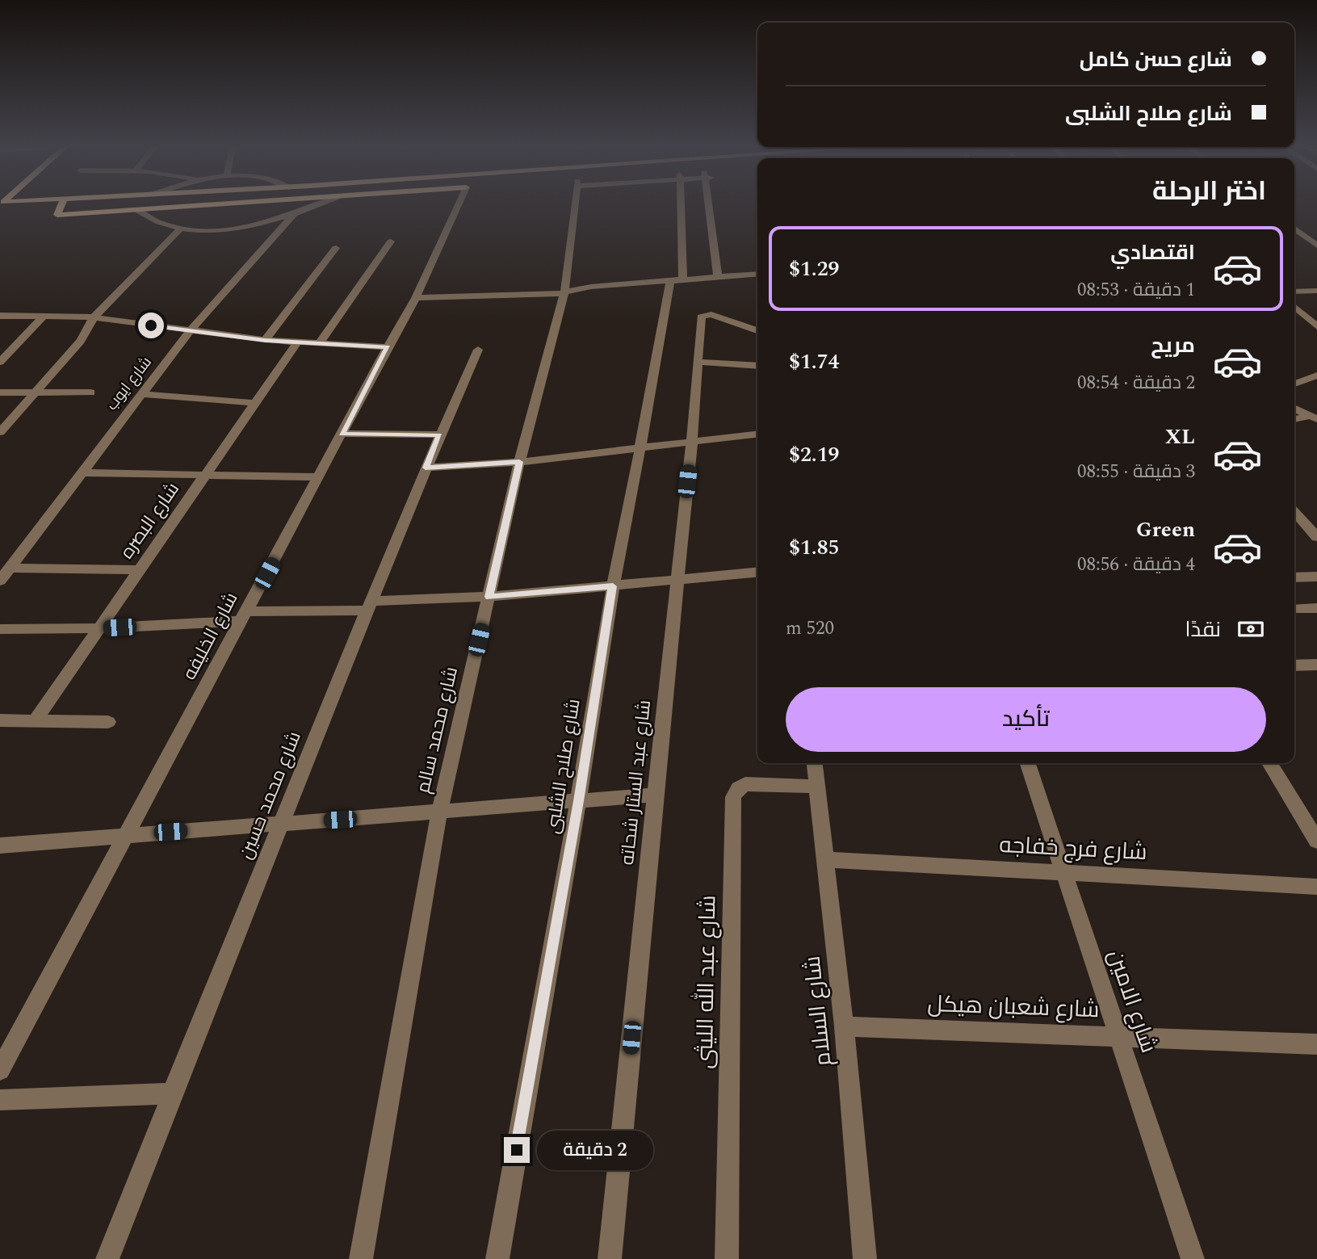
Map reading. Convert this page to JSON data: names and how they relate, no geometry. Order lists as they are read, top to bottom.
{
  "streets": {
    "street": [
      "شارع ايوب",
      "شارع البصره",
      "شارع الخليفه",
      "شارع محمد سالم",
      "شارع صلاح الشلبى",
      "شارع عبد الستار شحاته",
      "شارع محمد حسين",
      "شارع فرج خفاجه",
      "شارع عبد الله الليثى",
      "شارع الامين",
      "شارع شعبان هيكل",
      "شارع السلام"
    ]
  },
  "crossings": [
    ["شارع فرج خفاجه", "شارع الامين"],
    ["شارع فرج خفاجه", "شارع السلام"],
    ["شارع عبد الله الليثى", "شارع السلام"],
    ["شارع الامين", "شارع شعبان هيكل"],
    ["شارع شعبان هيكل", "شارع السلام"]
  ],
  "page": {
    "banner": ["شارع حسن كامل", "شارع صلاح الشلبى"],
    "heading": "اختر الرحلة",
    "list": [
      {
        "name": "اقتصادي",
        "note": "1 دقيقة · 08:53",
        "value": "$1.29"
      },
      {
        "name": "مريح",
        "note": "2 دقيقة · 08:54",
        "value": "$1.74"
      },
      {
        "name": "XL",
        "note": "3 دقيقة · 08:55",
        "value": "$2.19"
      },
      {
        "name": "Green",
        "note": "4 دقيقة · 08:56",
        "value": "$1.85"
      }
    ],
    "pay": ["نقدًا", "520 m"],
    "buttons": "تأكيد",
    "bubble": "2 دقيقة"
  }
}
